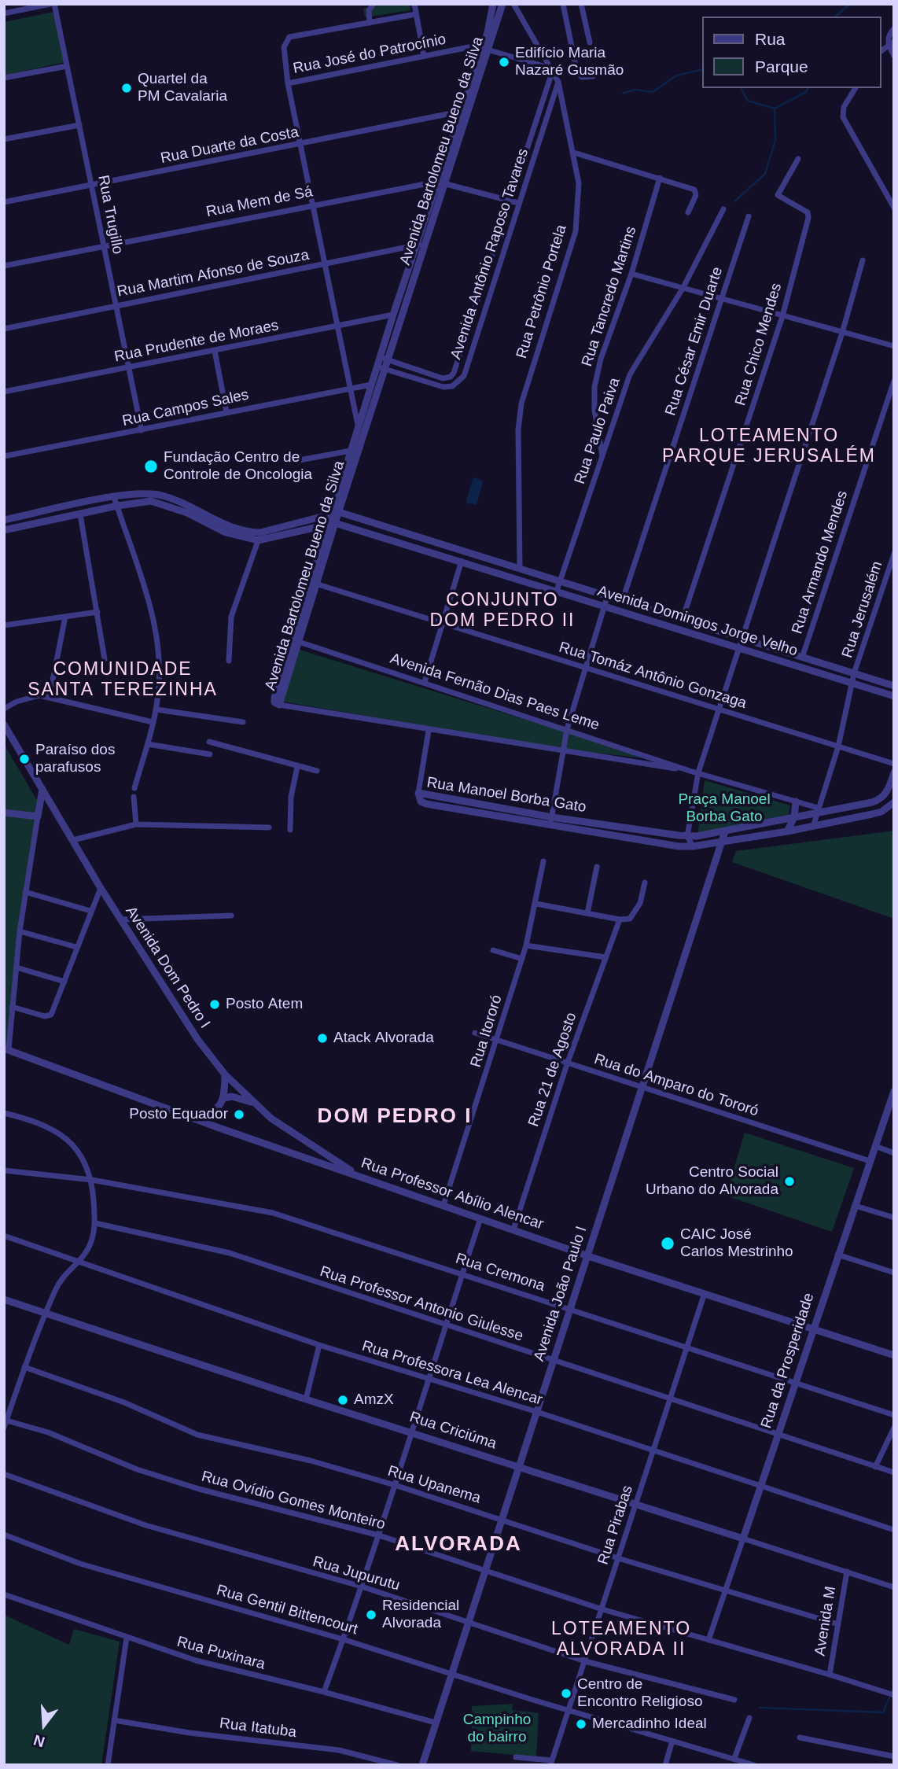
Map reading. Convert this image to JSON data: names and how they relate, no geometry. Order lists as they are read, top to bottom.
{
  "streets": {
    "street": [
      "Rua José do Patrocínio",
      "Rua Duarte da Costa",
      "Avenida Bartolomeu Bueno da Silva",
      "Rua Mem de Sá",
      "Rua Trugillo",
      "Avenida Antônio Raposo Tavares",
      "Rua Martim Afonso de Souza",
      "Rua Petrônio Portela",
      "Rua Tancredo Martins",
      "Rua Prudente de Moraes",
      "Rua César Emir Duarte",
      "Rua Chico Mendes",
      "Rua Campos Sales",
      "Rua Paulo Paiva",
      "Rua Armando Mendes",
      "Rua Jerusalém",
      "Avenida Domingos Jorge Velho",
      "Rua Tomáz Antônio Gonzaga",
      "Avenida Fernão Dias Paes Leme",
      "Rua Manoel Borba Gato",
      "Avenida Dom Pedro I",
      "Rua Itororó",
      "Rua 21 de Agosto",
      "Rua do Amparo do Tororó",
      "Rua Professor Abílio Alencar",
      "Rua Cremona",
      "Avenida João Paulo I",
      "Rua Professor Antonio Giulesse",
      "Rua da Prosperidade",
      "Rua Professora Lea Alencar",
      "Rua Criciúma",
      "Rua Upanema",
      "Rua Ovídio Gomes Monteiro",
      "Rua Pirabas",
      "Rua Jupurutu",
      "Rua Gentil Bittencourt",
      "Avenida M",
      "Rua Puxinara",
      "Rua Itatuba"
    ]
  },
  "crossings": [
    ["Rua José do Patrocínio", "Avenida Bartolomeu Bueno da Silva"],
    ["Rua José do Patrocínio", "Avenida Antônio Raposo Tavares"],
    ["Rua José do Patrocínio", "Rua Petrônio Portela"],
    ["Rua Duarte da Costa", "Avenida Bartolomeu Bueno da Silva"],
    ["Rua Duarte da Costa", "Rua Trugillo"],
    ["Avenida Bartolomeu Bueno da Silva", "Rua Mem de Sá"],
    ["Avenida Bartolomeu Bueno da Silva", "Avenida Antônio Raposo Tavares"],
    ["Avenida Bartolomeu Bueno da Silva", "Rua Martim Afonso de Souza"],
    ["Avenida Bartolomeu Bueno da Silva", "Rua Prudente de Moraes"],
    ["Avenida Bartolomeu Bueno da Silva", "Rua Campos Sales"],
    ["Avenida Bartolomeu Bueno da Silva", "Avenida Domingos Jorge Velho"],
    ["Avenida Bartolomeu Bueno da Silva", "Rua Tomáz Antônio Gonzaga"],
    ["Avenida Bartolomeu Bueno da Silva", "Avenida Fernão Dias Paes Leme"],
    ["Rua Mem de Sá", "Rua Trugillo"],
    ["Rua Mem de Sá", "Avenida Antônio Raposo Tavares"],
    ["Rua Trugillo", "Rua Martim Afonso de Souza"],
    ["Rua Trugillo", "Rua Prudente de Moraes"],
    ["Rua Trugillo", "Rua Campos Sales"],
    ["Avenida Antônio Raposo Tavares", "Rua Petrônio Portela"],
    ["Rua Petrônio Portela", "Avenida Domingos Jorge Velho"],
    ["Rua Tancredo Martins", "Rua Paulo Paiva"],
    ["Rua César Emir Duarte", "Avenida Domingos Jorge Velho"],
    ["Rua Chico Mendes", "Avenida Domingos Jorge Velho"],
    ["Rua Paulo Paiva", "Avenida Domingos Jorge Velho"],
    ["Rua Armando Mendes", "Avenida Domingos Jorge Velho"],
    ["Rua Jerusalém", "Avenida Domingos Jorge Velho"],
    ["Rua Jerusalém", "Rua Tomáz Antônio Gonzaga"],
    ["Rua Jerusalém", "Avenida Fernão Dias Paes Leme"],
    ["Rua Jerusalém", "Rua Manoel Borba Gato"],
    ["Avenida Fernão Dias Paes Leme", "Rua Manoel Borba Gato"],
    ["Rua Manoel Borba Gato", "Avenida João Paulo I"],
    ["Avenida Dom Pedro I", "Rua Professor Abílio Alencar"],
    ["Rua Itororó", "Rua do Amparo do Tororó"],
    ["Rua Itororó", "Rua Professor Abílio Alencar"],
    ["Rua 21 de Agosto", "Rua do Amparo do Tororó"],
    ["Rua 21 de Agosto", "Rua Professor Abílio Alencar"],
    ["Rua do Amparo do Tororó", "Avenida João Paulo I"],
    ["Rua do Amparo do Tororó", "Rua da Prosperidade"],
    ["Rua Professor Abílio Alencar", "Avenida João Paulo I"],
    ["Rua Professor Abílio Alencar", "Rua da Prosperidade"],
    ["Rua Professor Abílio Alencar", "Rua Pirabas"],
    ["Rua Cremona", "Avenida João Paulo I"],
    ["Rua Cremona", "Rua da Prosperidade"],
    ["Rua Cremona", "Rua Pirabas"],
    ["Avenida João Paulo I", "Rua Professor Antonio Giulesse"],
    ["Avenida João Paulo I", "Rua Professora Lea Alencar"],
    ["Avenida João Paulo I", "Rua Criciúma"],
    ["Avenida João Paulo I", "Rua Upanema"],
    ["Avenida João Paulo I", "Rua Ovídio Gomes Monteiro"],
    ["Avenida João Paulo I", "Rua Jupurutu"],
    ["Avenida João Paulo I", "Rua Gentil Bittencourt"],
    ["Avenida João Paulo I", "Rua Puxinara"],
    ["Rua Professor Antonio Giulesse", "Rua da Prosperidade"],
    ["Rua Professor Antonio Giulesse", "Rua Pirabas"],
    ["Rua da Prosperidade", "Rua Professora Lea Alencar"],
    ["Rua da Prosperidade", "Rua Criciúma"],
    ["Rua da Prosperidade", "Rua Upanema"],
    ["Rua da Prosperidade", "Rua Ovídio Gomes Monteiro"],
    ["Rua Professora Lea Alencar", "Rua Pirabas"],
    ["Rua Criciúma", "Rua Pirabas"],
    ["Rua Criciúma", "Avenida M"],
    ["Rua Upanema", "Rua Pirabas"],
    ["Rua Upanema", "Avenida M"],
    ["Rua Ovídio Gomes Monteiro", "Rua Pirabas"],
    ["Rua Ovídio Gomes Monteiro", "Avenida M"],
    ["Rua Pirabas", "Rua Jupurutu"],
    ["Rua Pirabas", "Rua Gentil Bittencourt"]
  ],
  "districts": [
    "LOTEAMENTO PARQUE JERUSALÉM",
    "CONJUNTO DOM PEDRO II",
    "COMUNIDADE SANTA TEREZINHA",
    "DOM PEDRO I",
    "ALVORADA",
    "LOTEAMENTO ALVORADA II"
  ],
  "parks": ["Praça Manoel Borba Gato", "Campinho do bairro"],
  "places": [
    "Edifício Maria Nazaré Gusmão",
    "Quartel da PM Cavalaria",
    "Fundação Centro de Controle de Oncologia",
    "Paraíso dos parafusos",
    "Posto Atem",
    "Atack Alvorada",
    "Posto Equador",
    "Centro Social Urbano do Alvorada",
    "CAIC José Carlos Mestrinho",
    "AmzX",
    "Residencial Alvorada",
    "Centro de Encontro Religioso",
    "Mercadinho Ideal"
  ],
  "legend": ["Rua", "Parque"],
  "north": "bottom"
}
